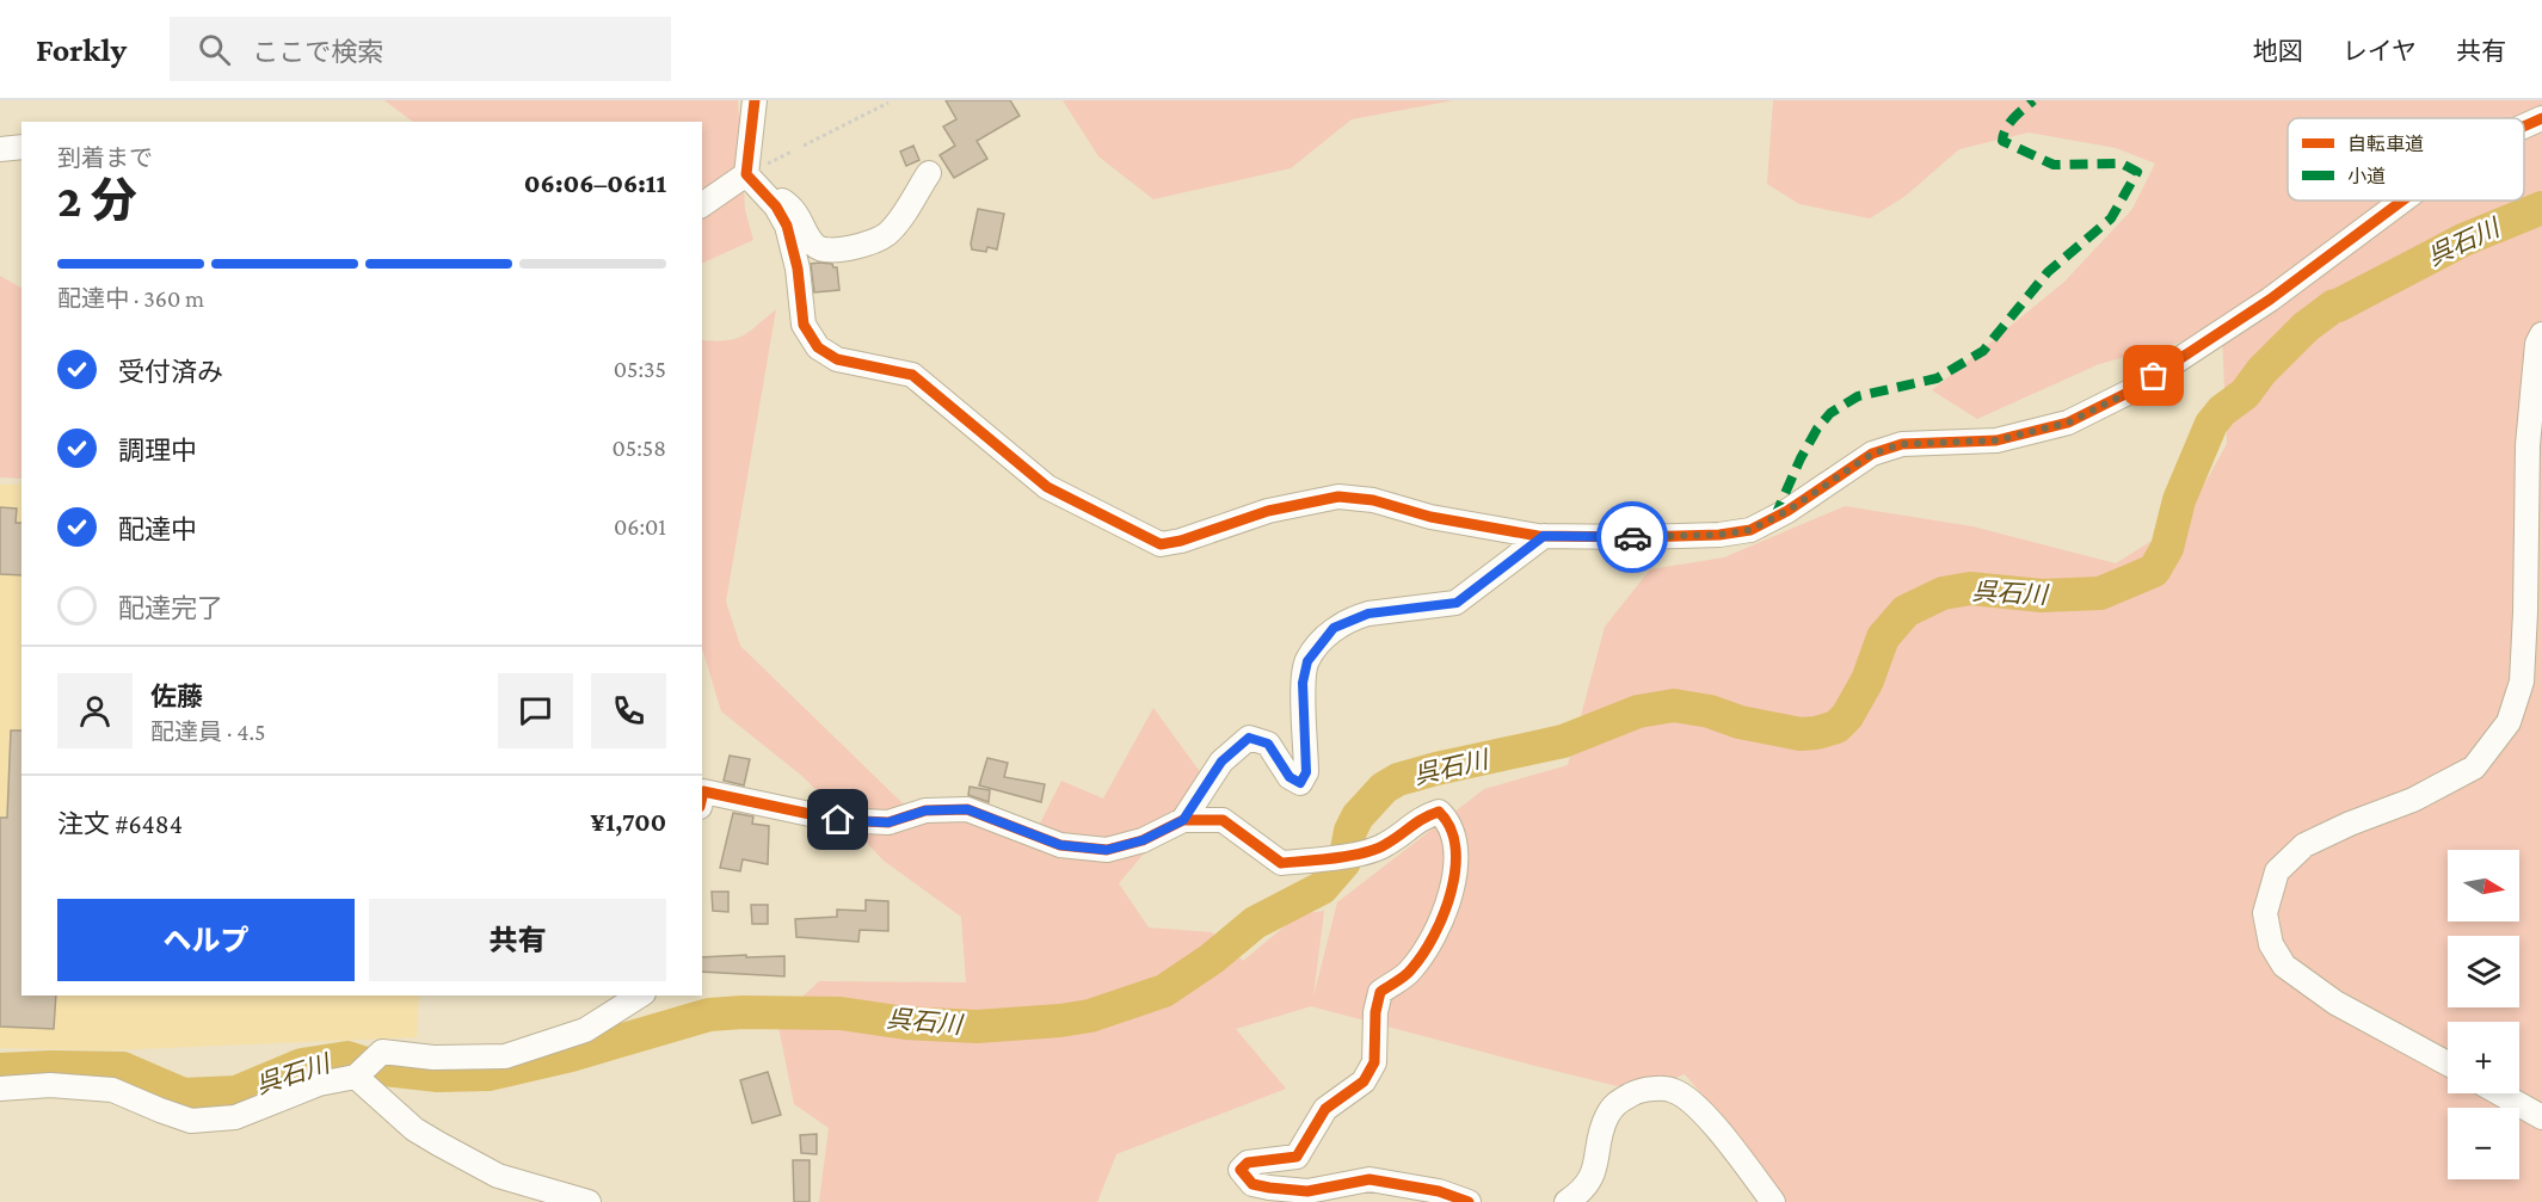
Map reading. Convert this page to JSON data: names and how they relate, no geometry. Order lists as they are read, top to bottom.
{
  "water": ["呉石川"],
  "legend": ["自転車道", "小道"],
  "north": "right",
  "page": {
    "header": "Forkly",
    "search": "ここで検索",
    "nav": ["地図", "レイヤ", "共有"],
    "heading": ["2 分", "到着まで", "06:06–06:11"],
    "panel": [
      "佐藤",
      "配達員 · 4.5",
      "注文 #6484",
      "¥1,700"
    ],
    "bar": "配達中 · 360 m",
    "list": [
      ["受付済み", "05:35"],
      ["調理中", "05:58"],
      ["配達中", "06:01"],
      "配達完了"
    ],
    "map_buttons": ["+", "−"],
    "buttons": ["ヘルプ", "共有"]
  }
}
